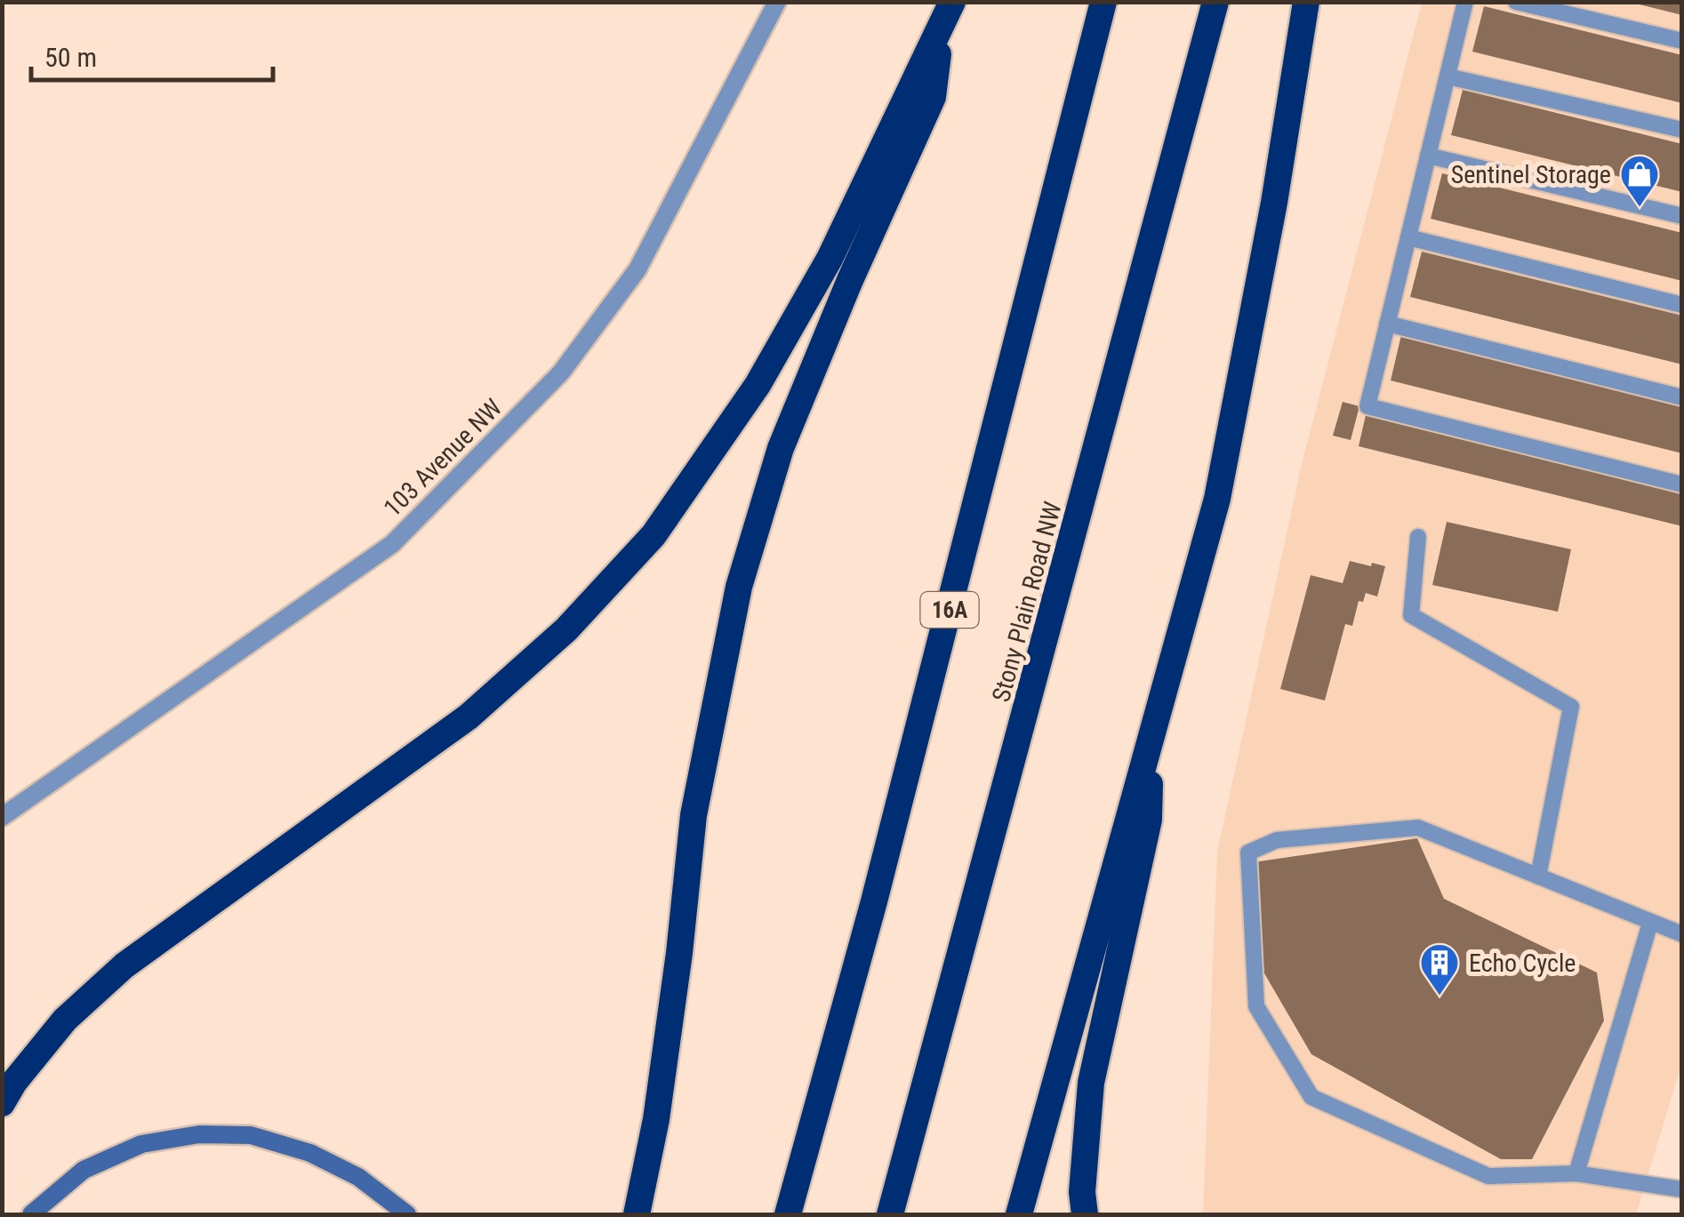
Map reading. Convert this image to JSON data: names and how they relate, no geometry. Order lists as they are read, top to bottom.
{
  "streets": {
    "highway": ["Stony Plain Road NW", "16A"],
    "street": ["103 Avenue NW"]
  },
  "places": {
    "shop": ["Sentinel Storage"],
    "building": ["Echo Cycle"]
  },
  "scale_bar": "50 m"
}
